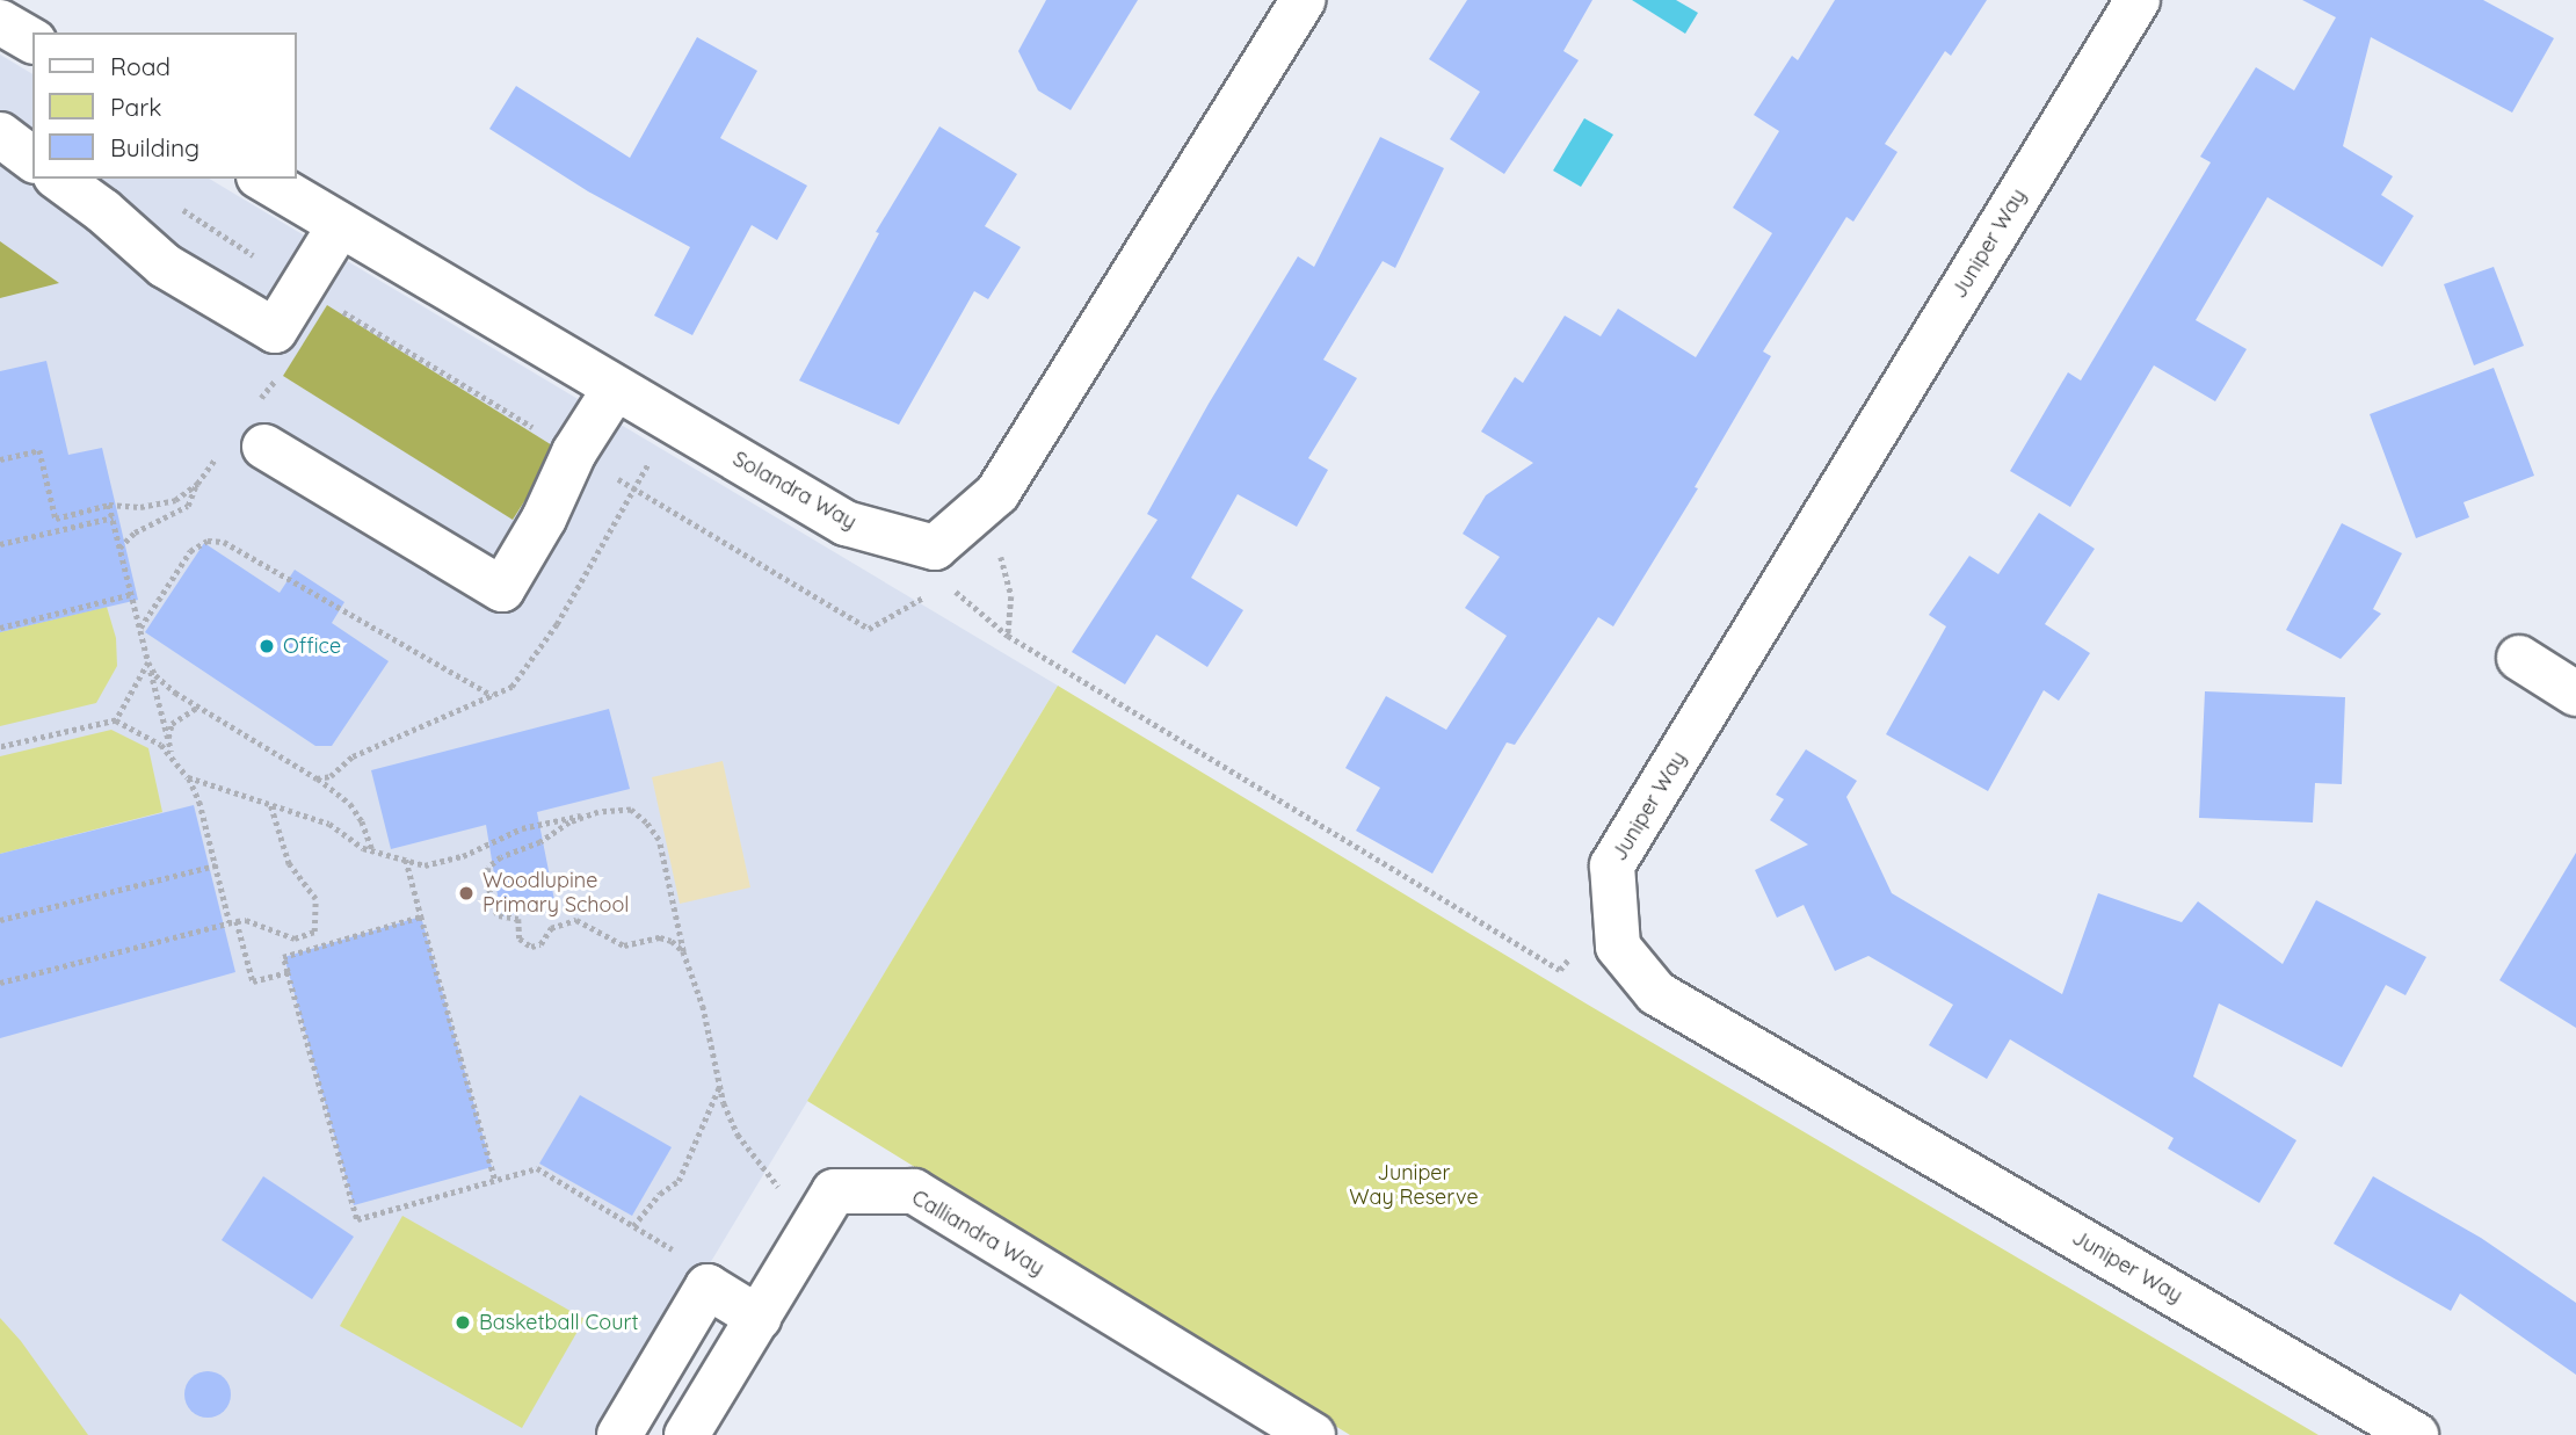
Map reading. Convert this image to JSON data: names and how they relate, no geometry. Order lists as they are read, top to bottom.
{
  "streets": {
    "street": ["Juniper Way", "Solandra Way", "Calliandra Way"]
  },
  "parks": ["Juniper Way Reserve"],
  "places": ["Office", "Woodlupine Primary School", "Basketball Court"],
  "legend": ["Road", "Park", "Building"]
}
